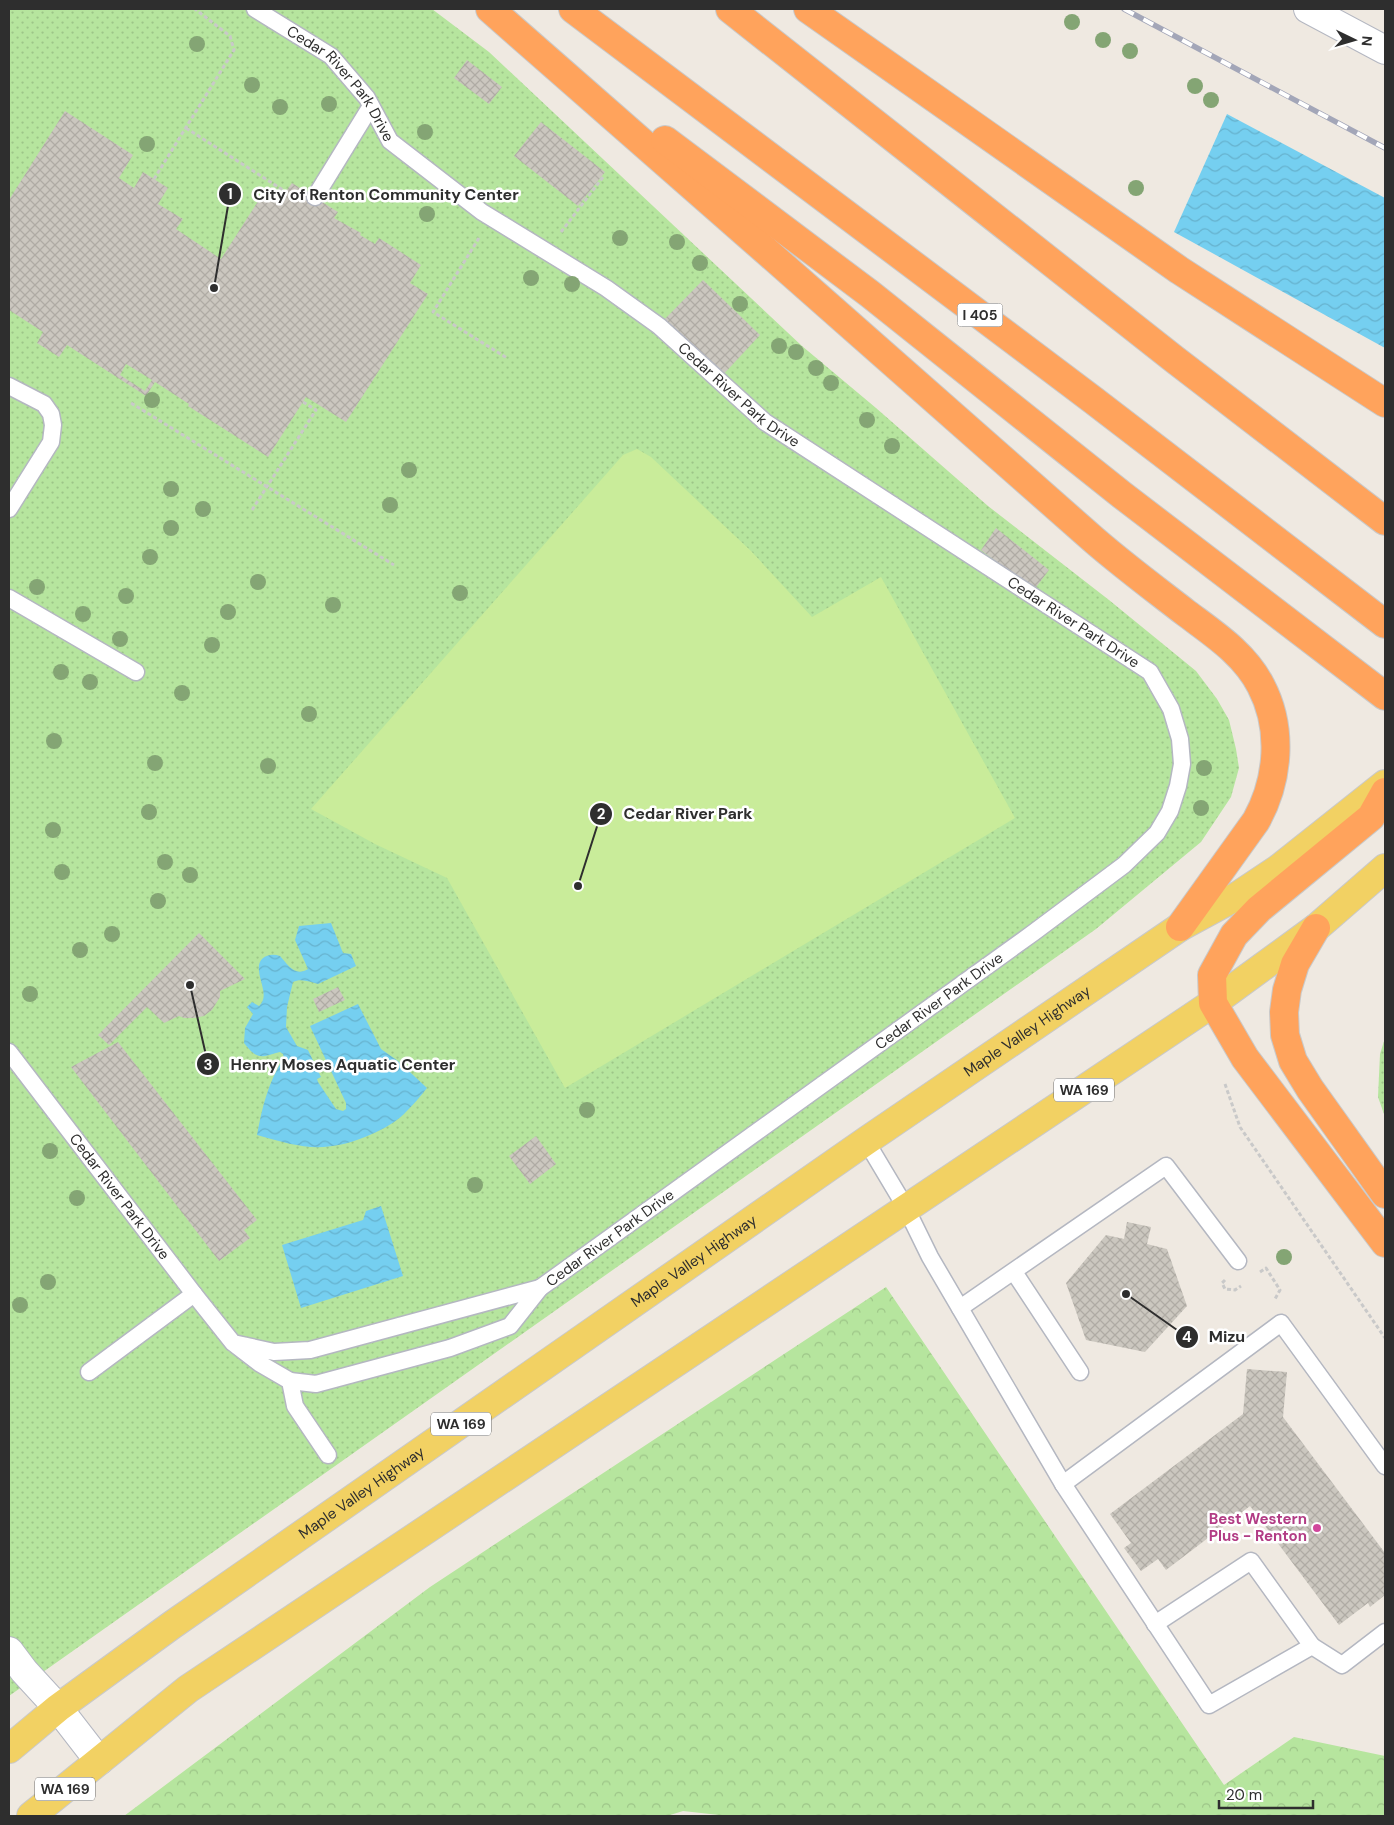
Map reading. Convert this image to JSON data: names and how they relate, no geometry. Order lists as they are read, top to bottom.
{
  "streets": {
    "highway": ["I 405"],
    "main road": ["Maple Valley Highway", "WA 169"],
    "lane": ["Cedar River Park Drive"]
  },
  "places": [
    "City of Renton Community Center",
    "Cedar River Park",
    "Henry Moses Aquatic Center",
    "Mizu",
    "Best Western Plus - Renton"
  ],
  "scale_bar": "20 m",
  "north": "right"
}
